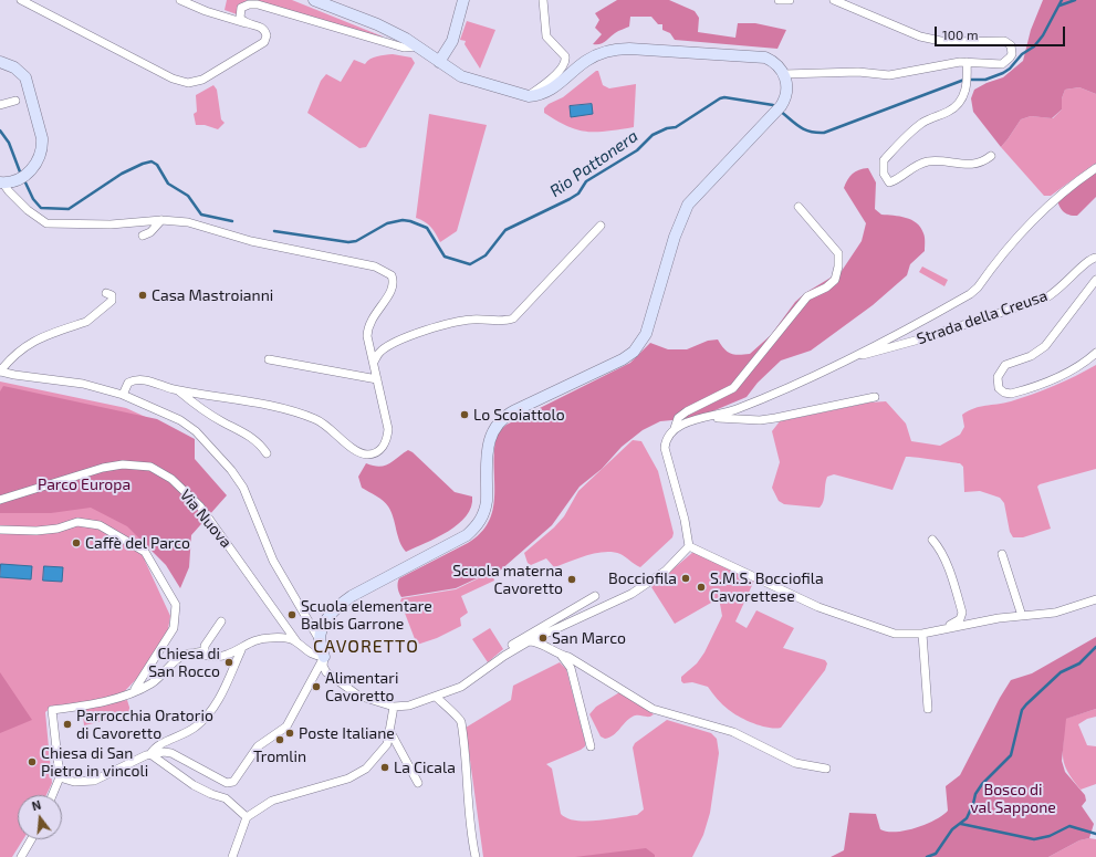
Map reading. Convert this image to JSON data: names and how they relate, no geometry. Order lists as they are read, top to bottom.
{
  "streets": {
    "street": ["Strada della Creusa", "Via Nuova"]
  },
  "districts": ["CAVORETTO"],
  "water": ["Rio Pattonera"],
  "parks": ["Parco Europa", "Bosco di val Sappone"],
  "places": [
    "Casa Mastroianni",
    "Lo Scoiattolo",
    "Caffè del Parco",
    "Bocciofila",
    "Scuola materna Cavoretto",
    "S.M.S. Bocciofila Cavorettese",
    "Scuola elementare Balbis Garrone",
    "San Marco",
    "Chiesa di San Rocco",
    "Alimentari Cavoretto",
    "Parrocchia Oratorio di Cavoretto",
    "Poste Italiane",
    "Tromlin",
    "Chiesa di San Pietro in vincoli",
    "La Cicala"
  ],
  "scale_bar": "100 m",
  "north": "top"
}
